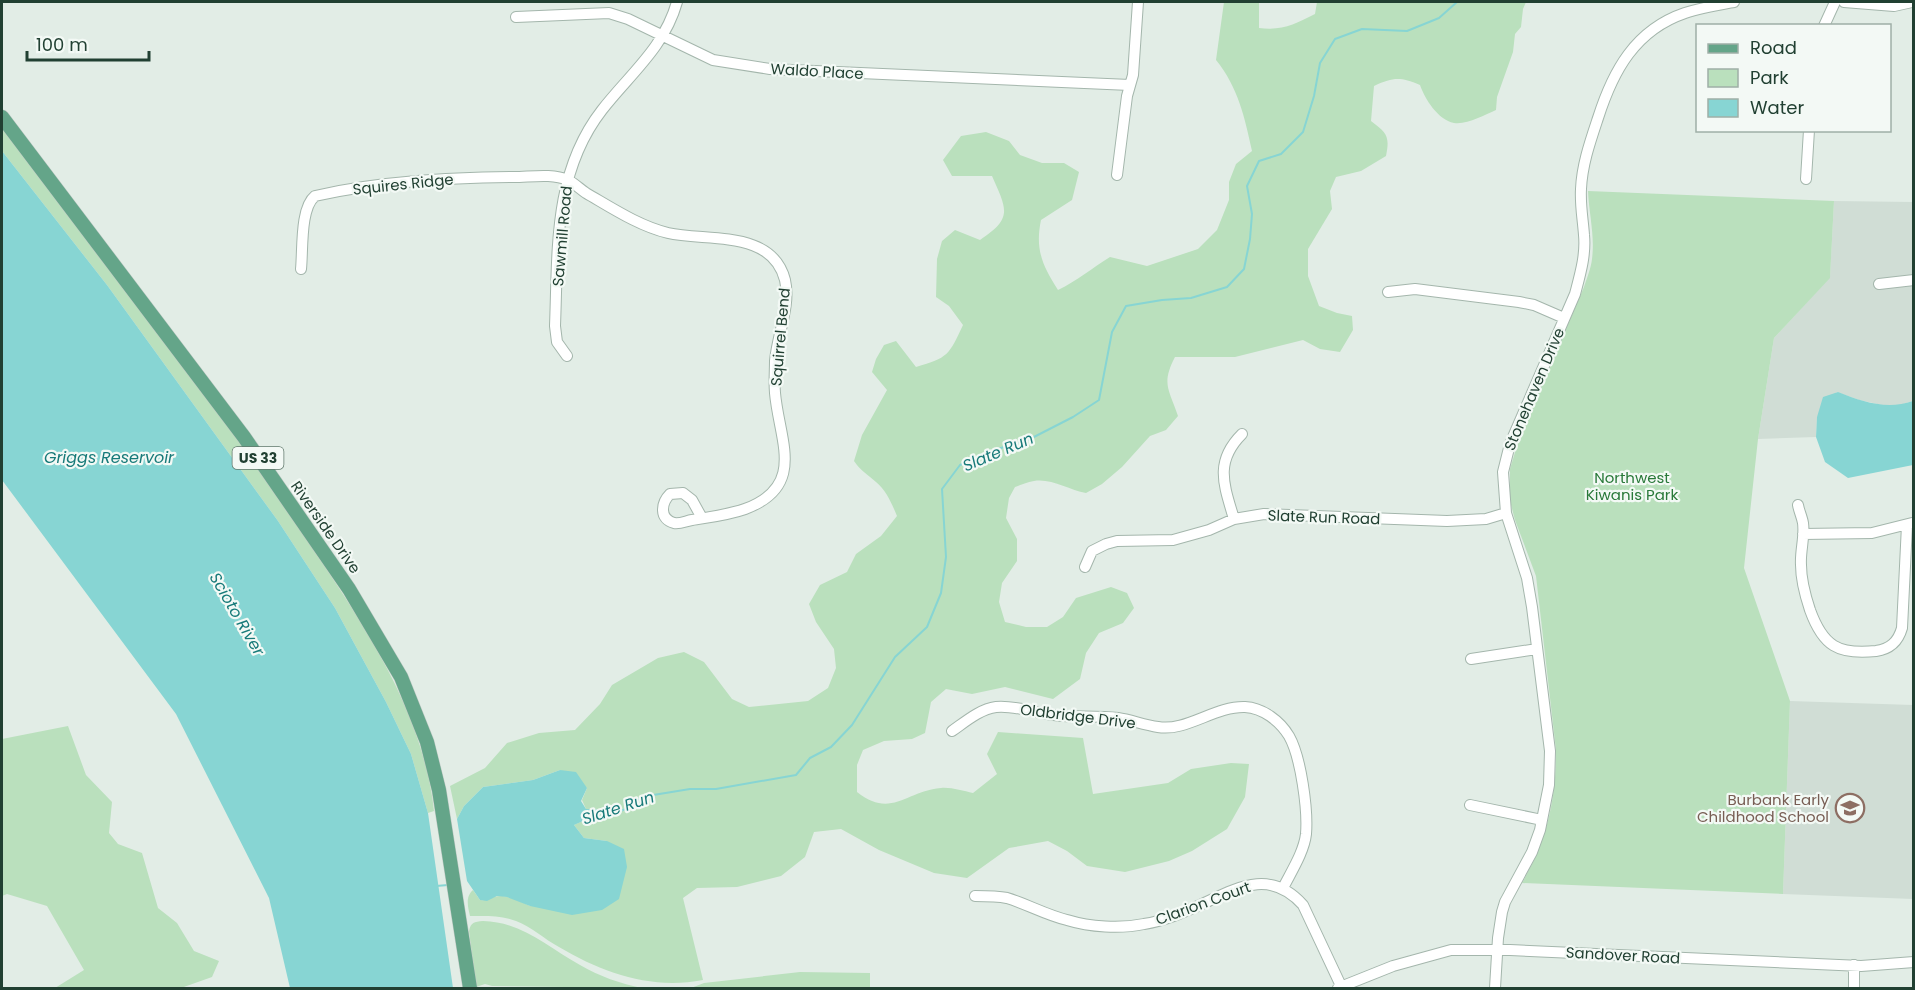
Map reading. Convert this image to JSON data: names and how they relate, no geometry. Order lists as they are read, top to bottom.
{
  "streets": {
    "main road": ["US 33", "Riverside Drive"],
    "street": [
      "Waldo Place",
      "Squires Ridge",
      "Sawmill Road",
      "Squirrel Bend",
      "Stonehaven Drive",
      "Slate Run Road",
      "Oldbridge Drive",
      "Clarion Court",
      "Sandover Road"
    ]
  },
  "crossings": [
    ["Waldo Place", "Sawmill Road"],
    ["Squires Ridge", "Sawmill Road"],
    ["Squires Ridge", "Squirrel Bend"],
    ["Sawmill Road", "Squirrel Bend"],
    ["Stonehaven Drive", "Slate Run Road"],
    ["Stonehaven Drive", "Sandover Road"],
    ["Oldbridge Drive", "Clarion Court"]
  ],
  "water": ["Slate Run", "Griggs Reservoir", "Scioto River"],
  "parks": ["Northwest Kiwanis Park"],
  "places": {
    "school or university": ["Burbank Early Childhood School"]
  },
  "legend": ["Road", "Park", "Water"],
  "scale_bar": "100 m"
}
